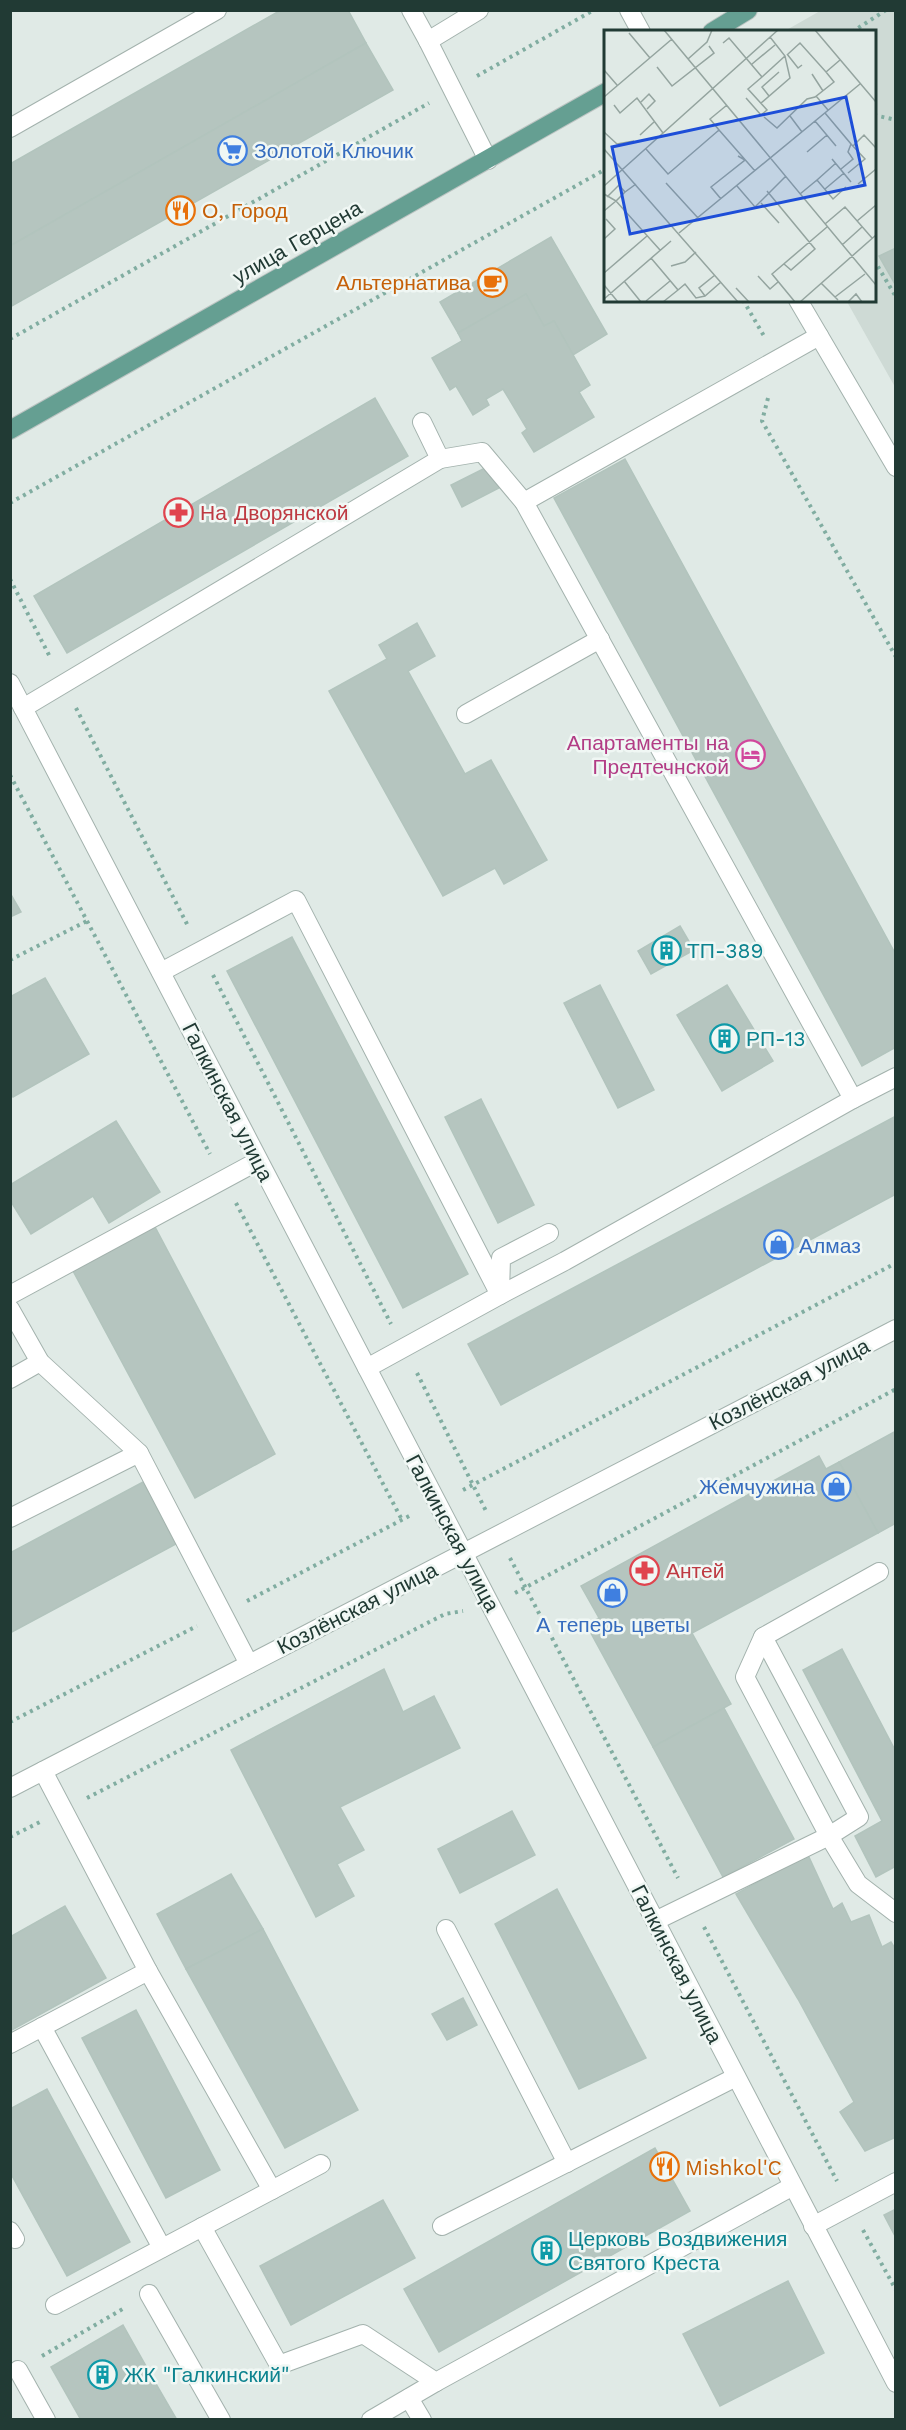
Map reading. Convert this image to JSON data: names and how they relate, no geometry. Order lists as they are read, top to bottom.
{
  "streets": {
    "main road": ["улица Герцена"],
    "street": ["Галкинская улица", "Козлёнская улица"]
  },
  "crossings": [
    ["Галкинская улица", "Козлёнская улица"]
  ],
  "places": {
    "supermarket": ["Золотой Ключик"],
    "restaurant": ["О, Город", "Mishkol'C"],
    "cafe": ["Альтернатива"],
    "pharmacy": ["На Дворянской", "Антей"],
    "hotel": ["Апартаменты на Предтечнской"],
    "building": [
      "ТП-389",
      "РП-13",
      "Церковь Воздвижения Святого Креста",
      "ЖК \"Галкинский\""
    ],
    "shop": ["Алмаз", "Жемчужина", "А теперь цветы"]
  }
}
